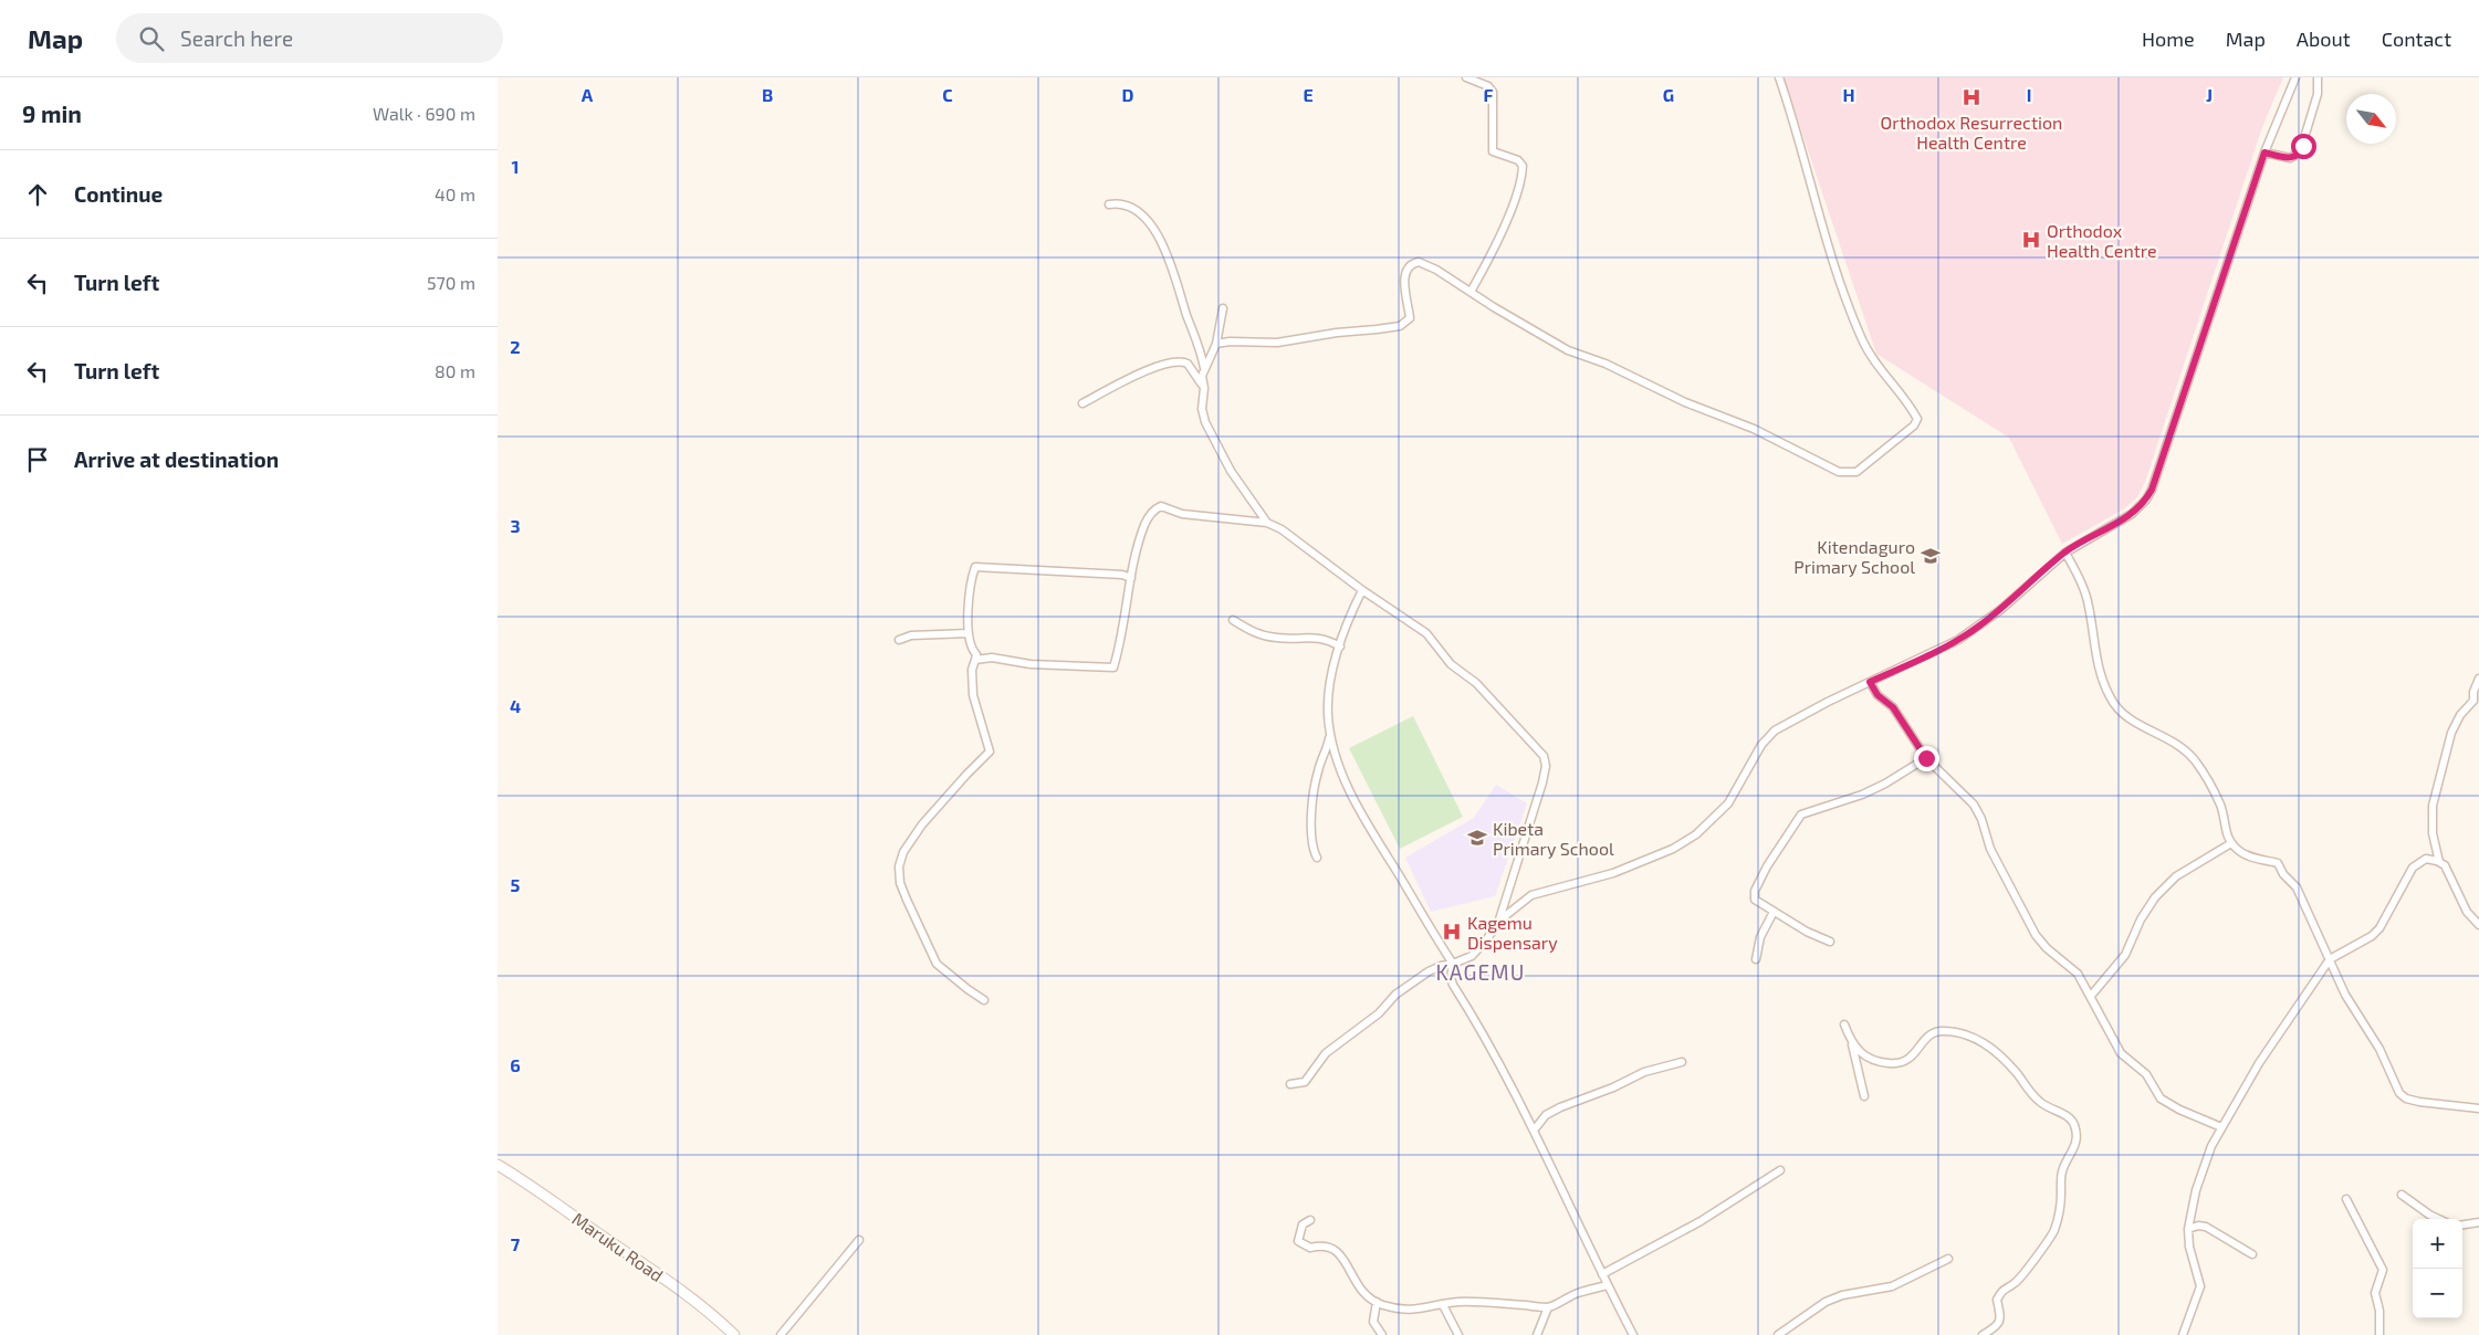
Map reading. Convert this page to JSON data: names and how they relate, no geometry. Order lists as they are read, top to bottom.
{
  "streets": {
    "street": ["Maruku Road"]
  },
  "districts": ["KAGEMU"],
  "places": {
    "hospital": ["Orthodox Resurrection Health Centre", "Orthodox Health Centre", "Kagemu Dispensary"],
    "school or university": ["Kitendaguro Primary School", "Kibeta Primary School"]
  },
  "north": "bottom right",
  "page": {
    "header": "Map",
    "search": "Search here",
    "nav": [
      "Home",
      "Map",
      "About",
      "Contact"
    ],
    "heading": ["9 min", "Walk · 690 m"],
    "list": [
      ["Continue", "40 m"],
      ["Turn left", "570 m"],
      ["Turn left", "80 m"],
      "Arrive at destination"
    ],
    "map_buttons": ["+", "−"]
  },
  "grid": {
    "columns": [
      "A",
      "B",
      "C",
      "D",
      "E",
      "F",
      "G",
      "H",
      "I",
      "J"
    ],
    "rows": [
      "1",
      "2",
      "3",
      "4",
      "5",
      "6",
      "7"
    ]
  }
}
